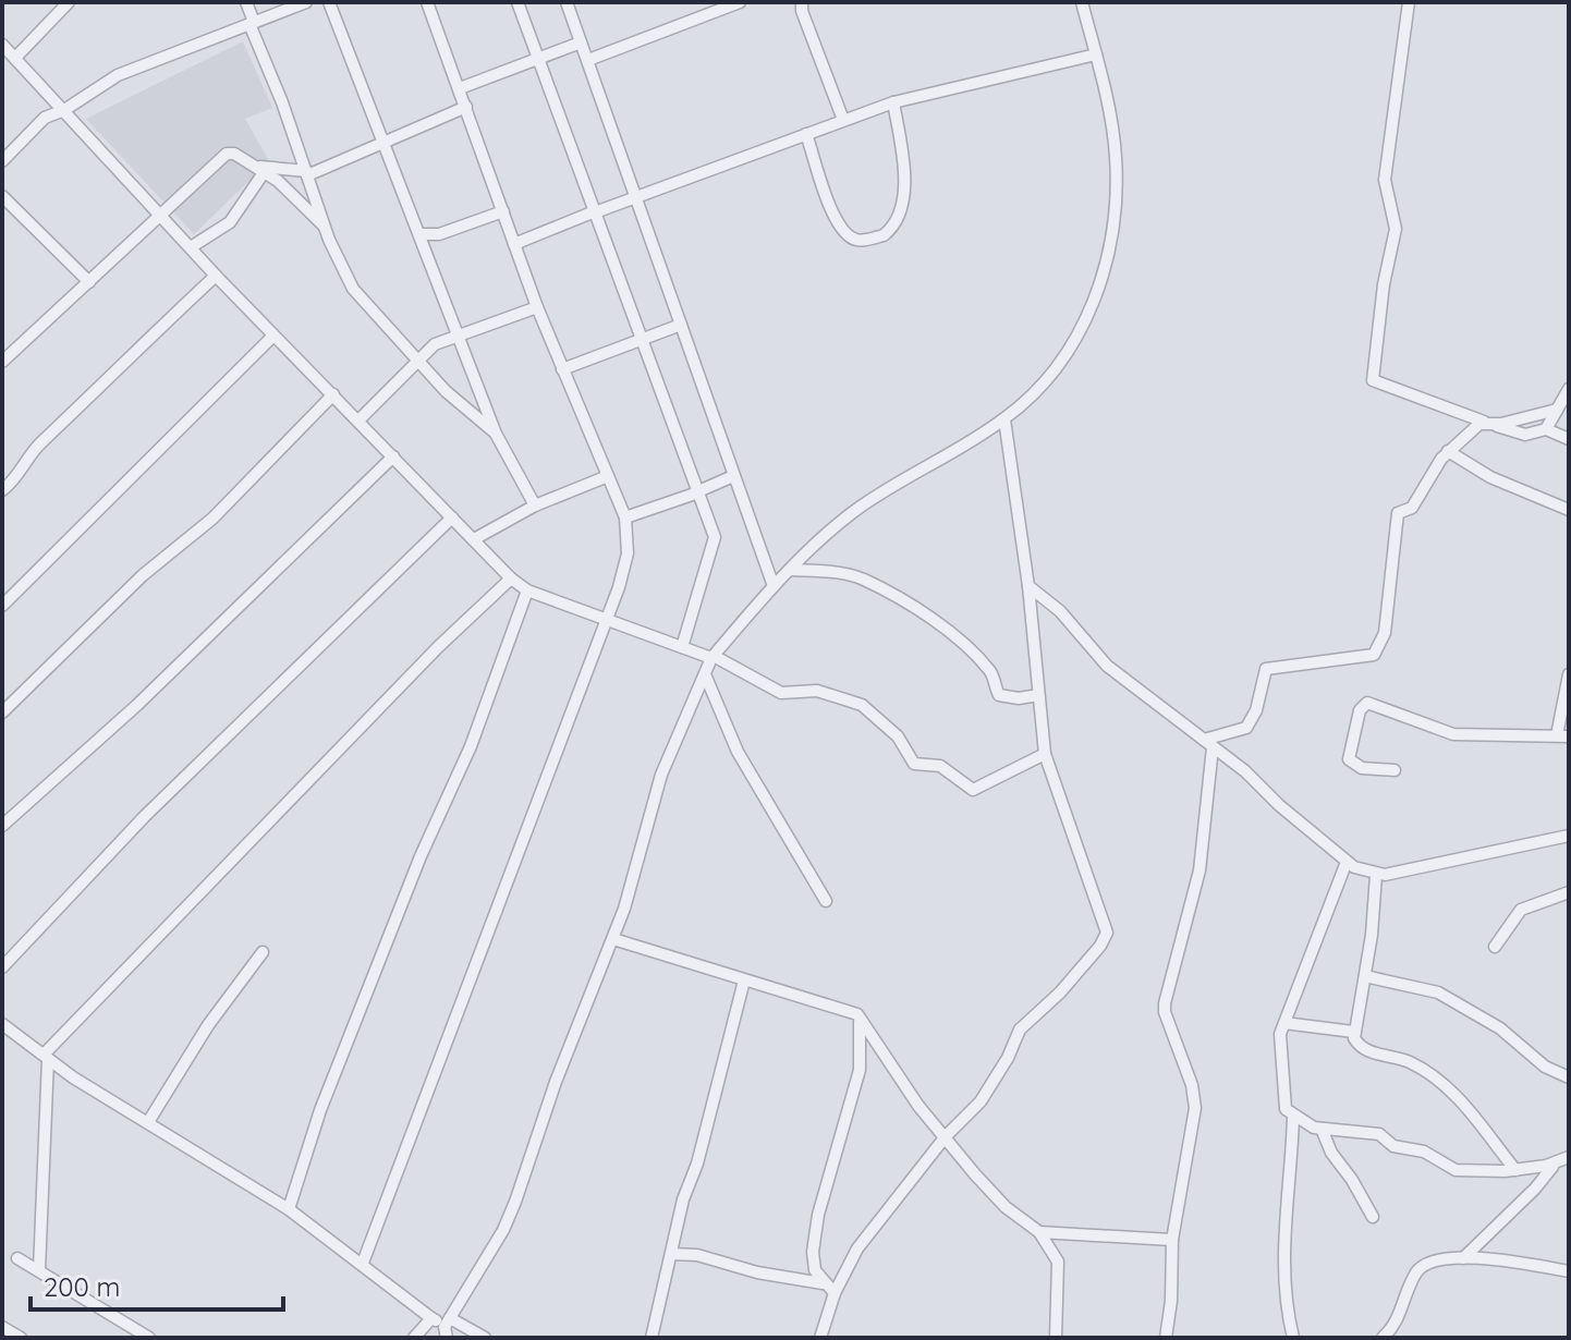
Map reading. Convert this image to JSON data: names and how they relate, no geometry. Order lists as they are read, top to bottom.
{
  "scale_bar": "200 m"
}
